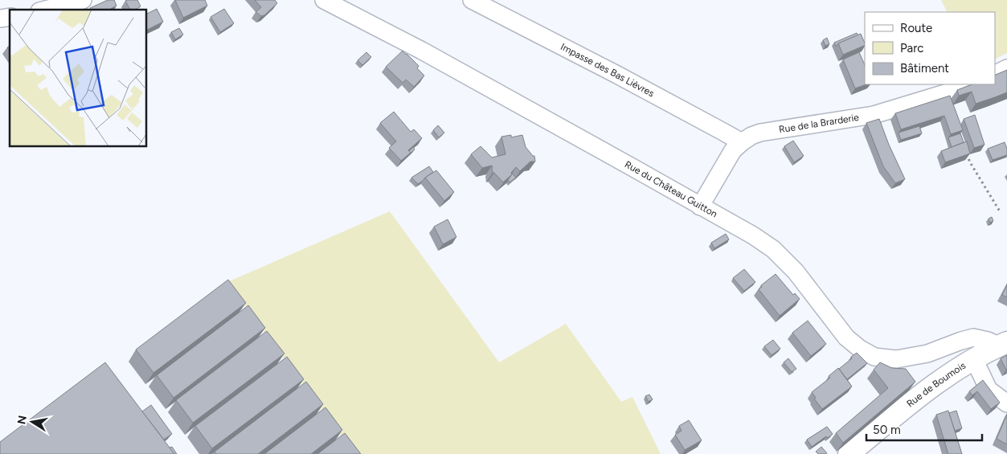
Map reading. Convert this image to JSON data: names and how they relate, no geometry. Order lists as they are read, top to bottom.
{
  "streets": {
    "street": [
      "Impasse des Bas Lièvres",
      "Rue de la Brarderie",
      "Rue du Château Guitton",
      "Rue de Boumois"
    ]
  },
  "crossings": [
    ["Impasse des Bas Lièvres", "Rue de la Brarderie"],
    ["Rue de la Brarderie", "Rue du Château Guitton"],
    ["Rue du Château Guitton", "Rue de Boumois"]
  ],
  "legend": ["Route", "Parc", "Bâtiment"],
  "scale_bar": "50 m",
  "north": "left"
}
